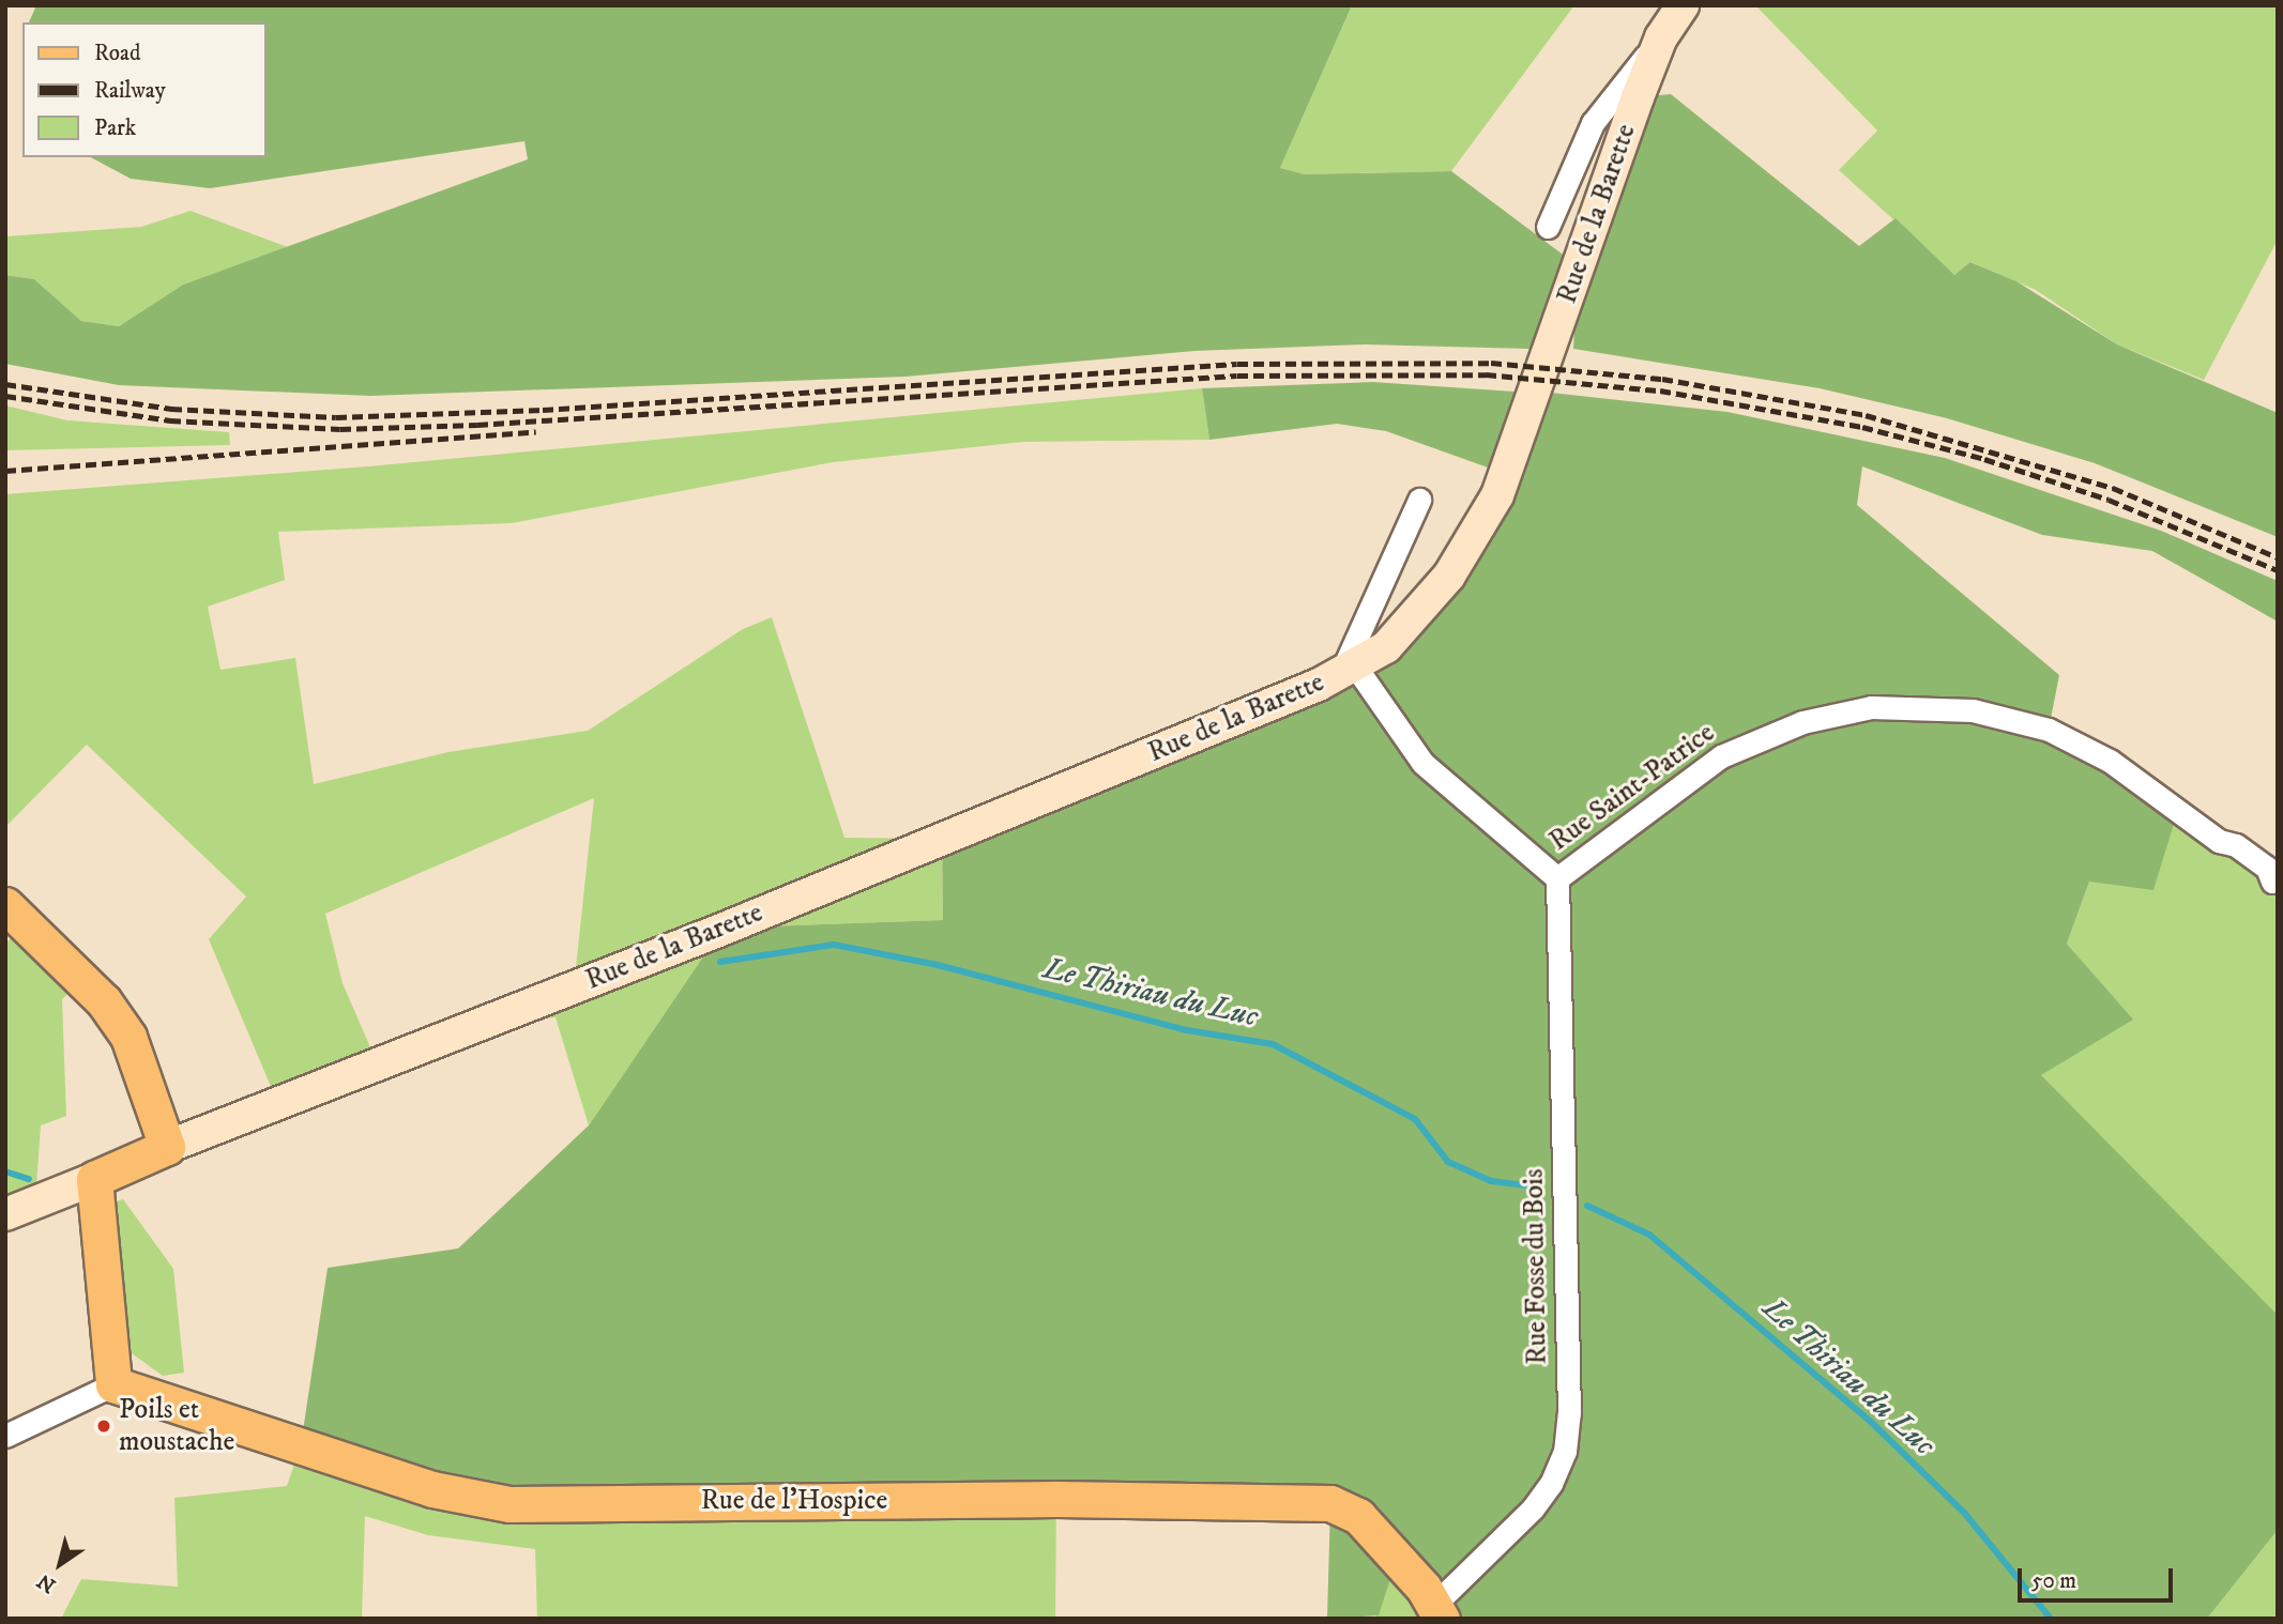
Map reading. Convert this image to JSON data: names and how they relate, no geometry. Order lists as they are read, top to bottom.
{
  "streets": {
    "main road": ["Rue de la Barette", "Rue de l'Hospice"],
    "street": ["Rue Saint-Patrice", "Rue Fosse du Bois"]
  },
  "crossings": [
    ["Rue de la Barette", "Rue Saint-Patrice"],
    ["Rue Saint-Patrice", "Rue Fosse du Bois"],
    ["Rue Fosse du Bois", "Rue de l'Hospice"]
  ],
  "water": ["Le Thiriau du Luc"],
  "places": ["Poils et moustache"],
  "legend": ["Road", "Railway", "Park"],
  "scale_bar": "50 m",
  "north": "bottom left"
}
